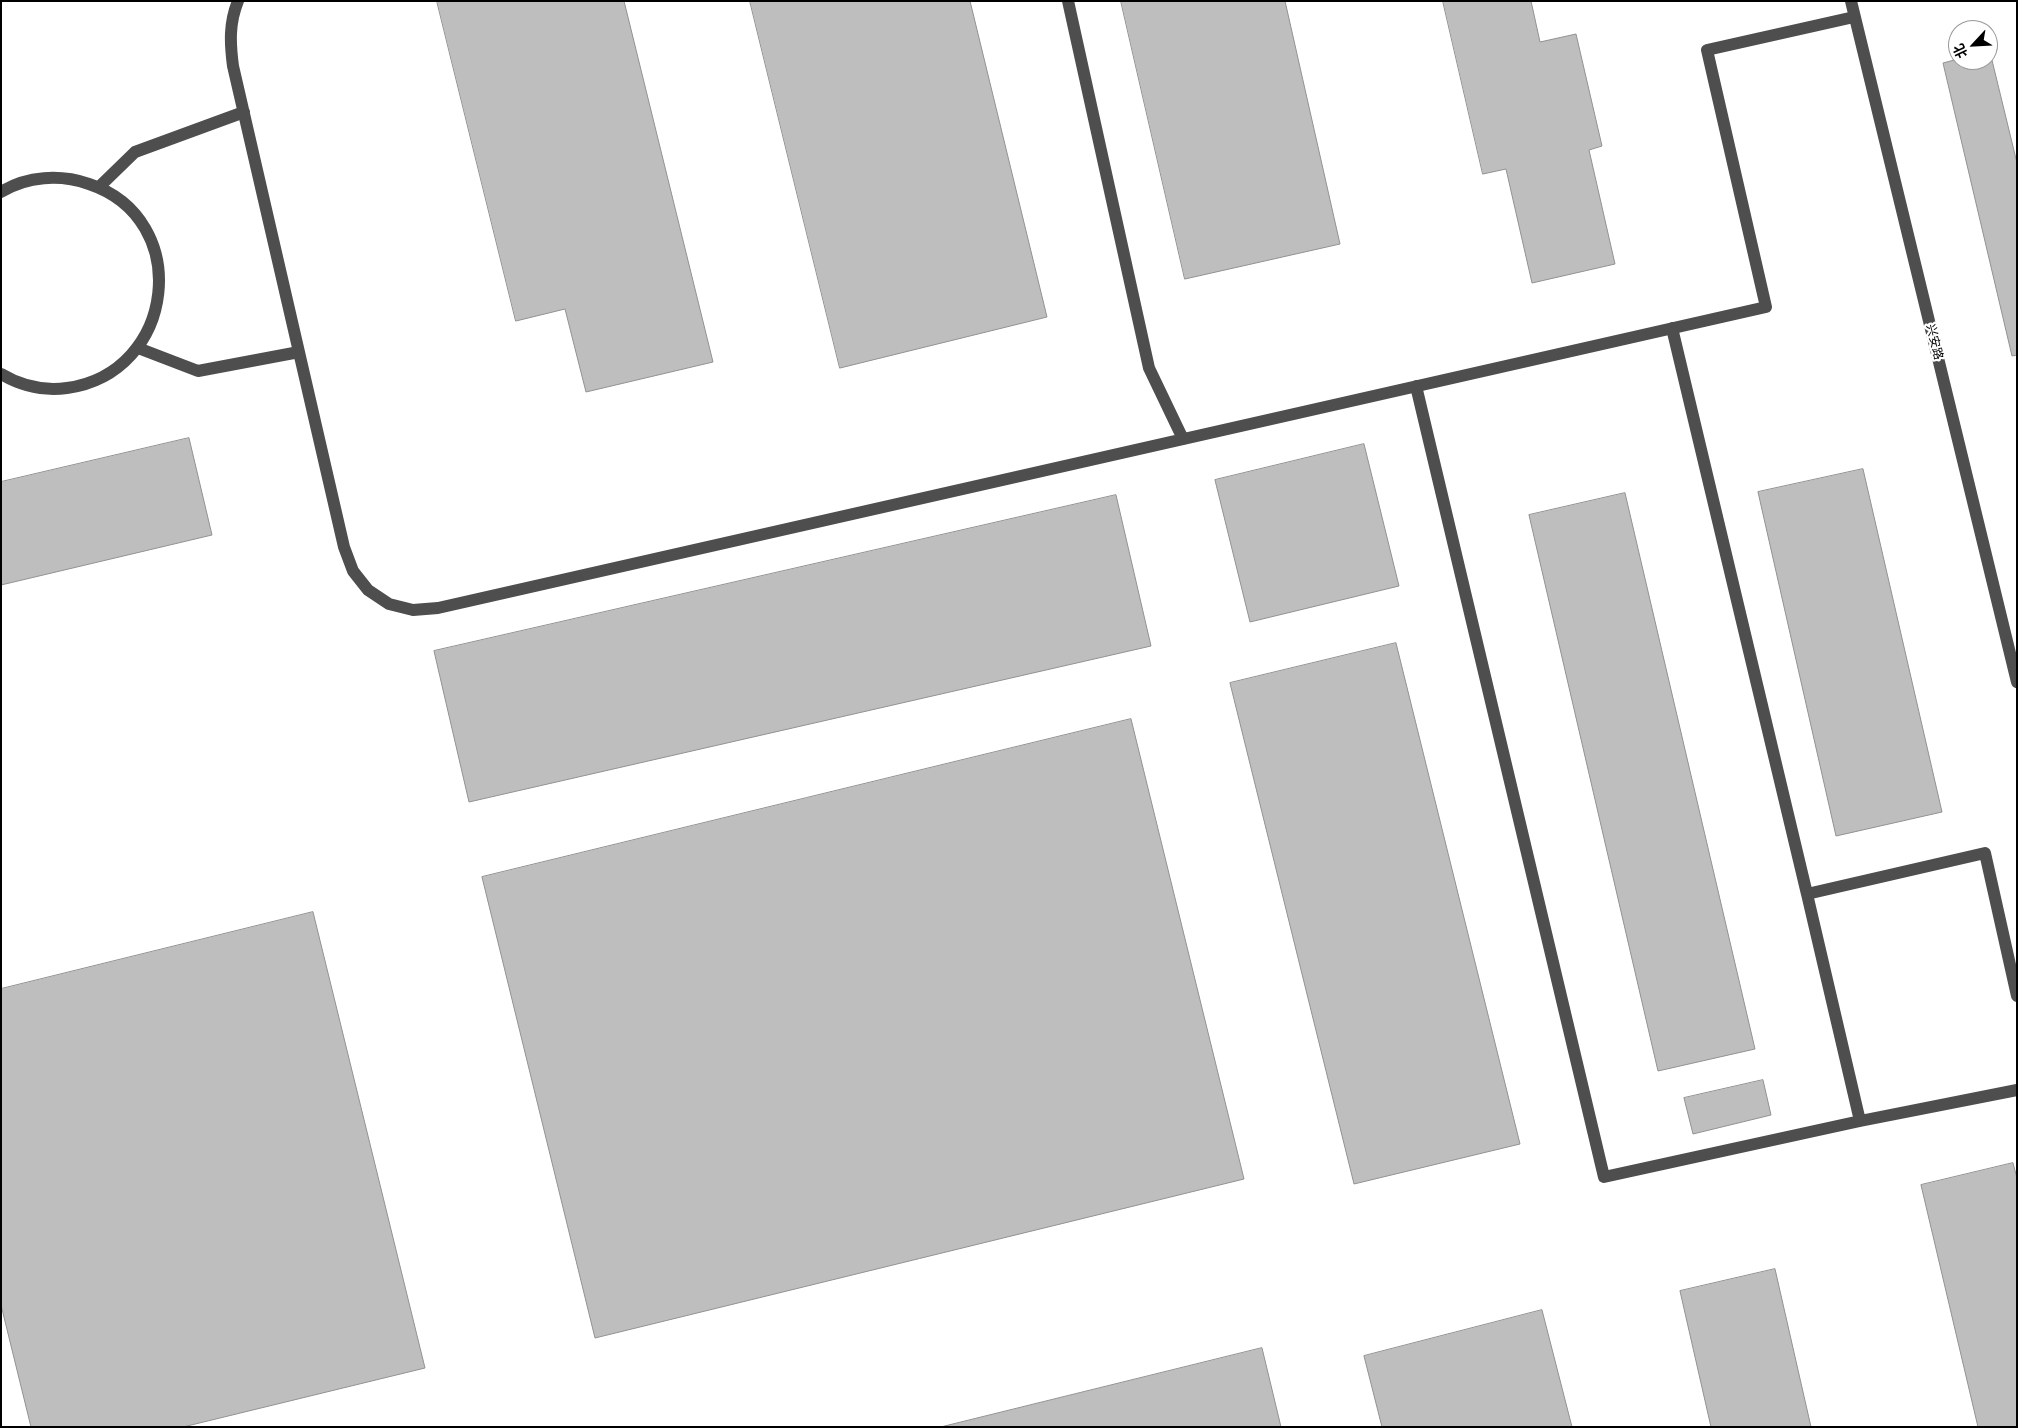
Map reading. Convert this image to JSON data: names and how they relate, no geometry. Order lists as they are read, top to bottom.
{
  "streets": {
    "street": ["兴安路"]
  },
  "north": "bottom left"
}
